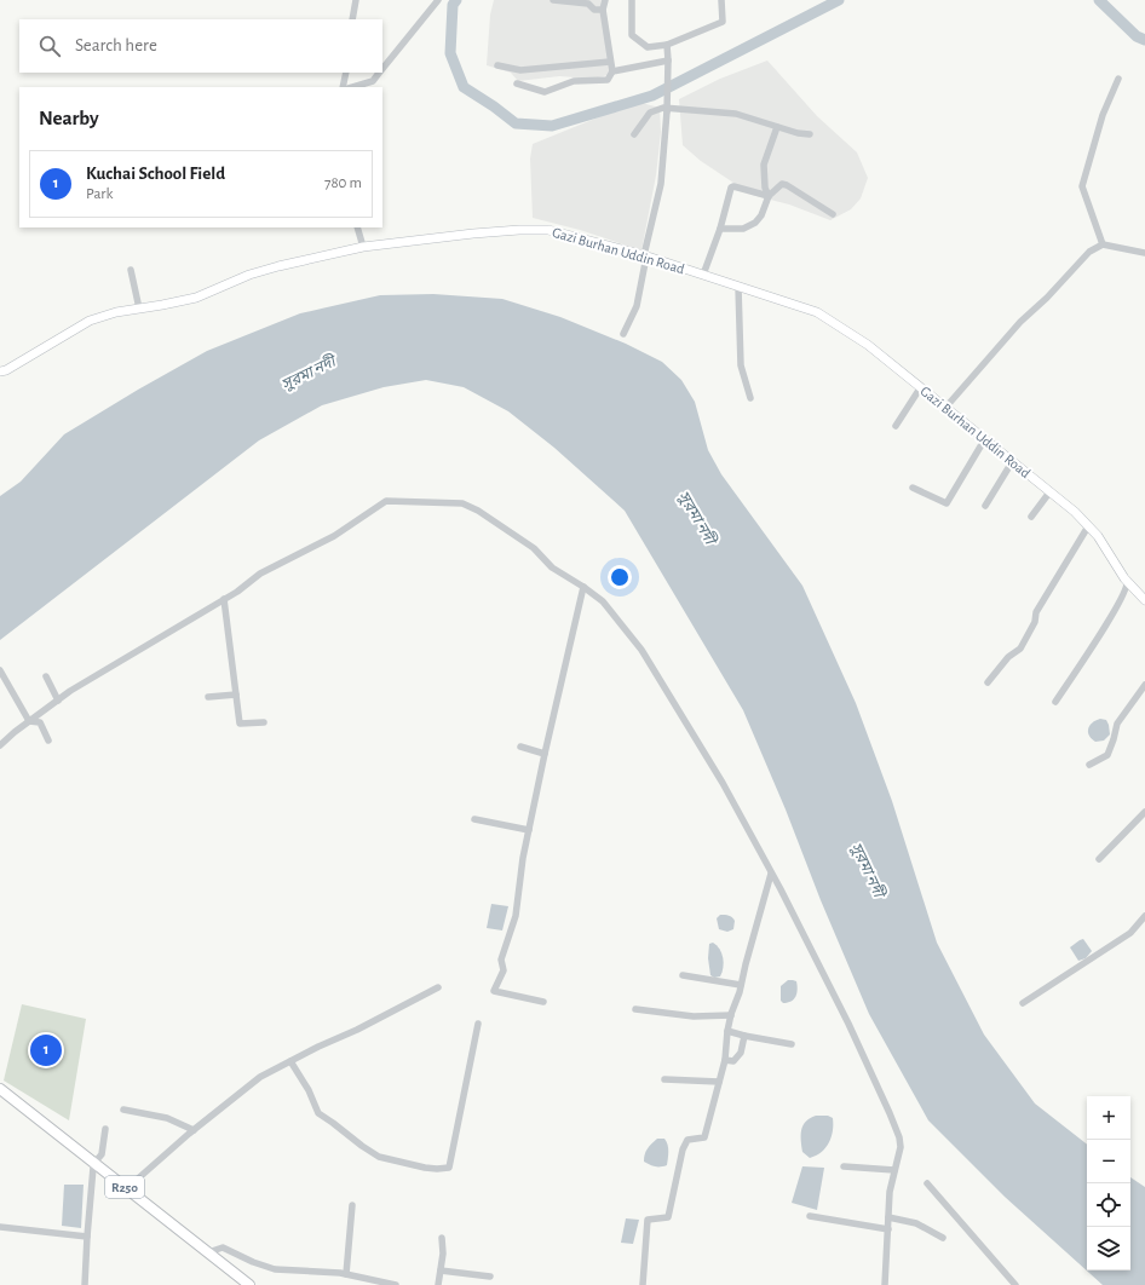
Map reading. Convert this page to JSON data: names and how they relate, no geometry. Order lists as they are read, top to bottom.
{
  "streets": {
    "main road": ["R250"],
    "street": ["Gazi Burhan Uddin Road"]
  },
  "water": ["সুরমা নদী"],
  "page": {
    "search": "Search here",
    "heading": "Nearby",
    "list": [
      {
        "mark": "1",
        "name": "Kuchai School Field",
        "note": "Park",
        "value": "780 m"
      }
    ],
    "pins": "1",
    "map_buttons": ["+", "−"]
  }
}
